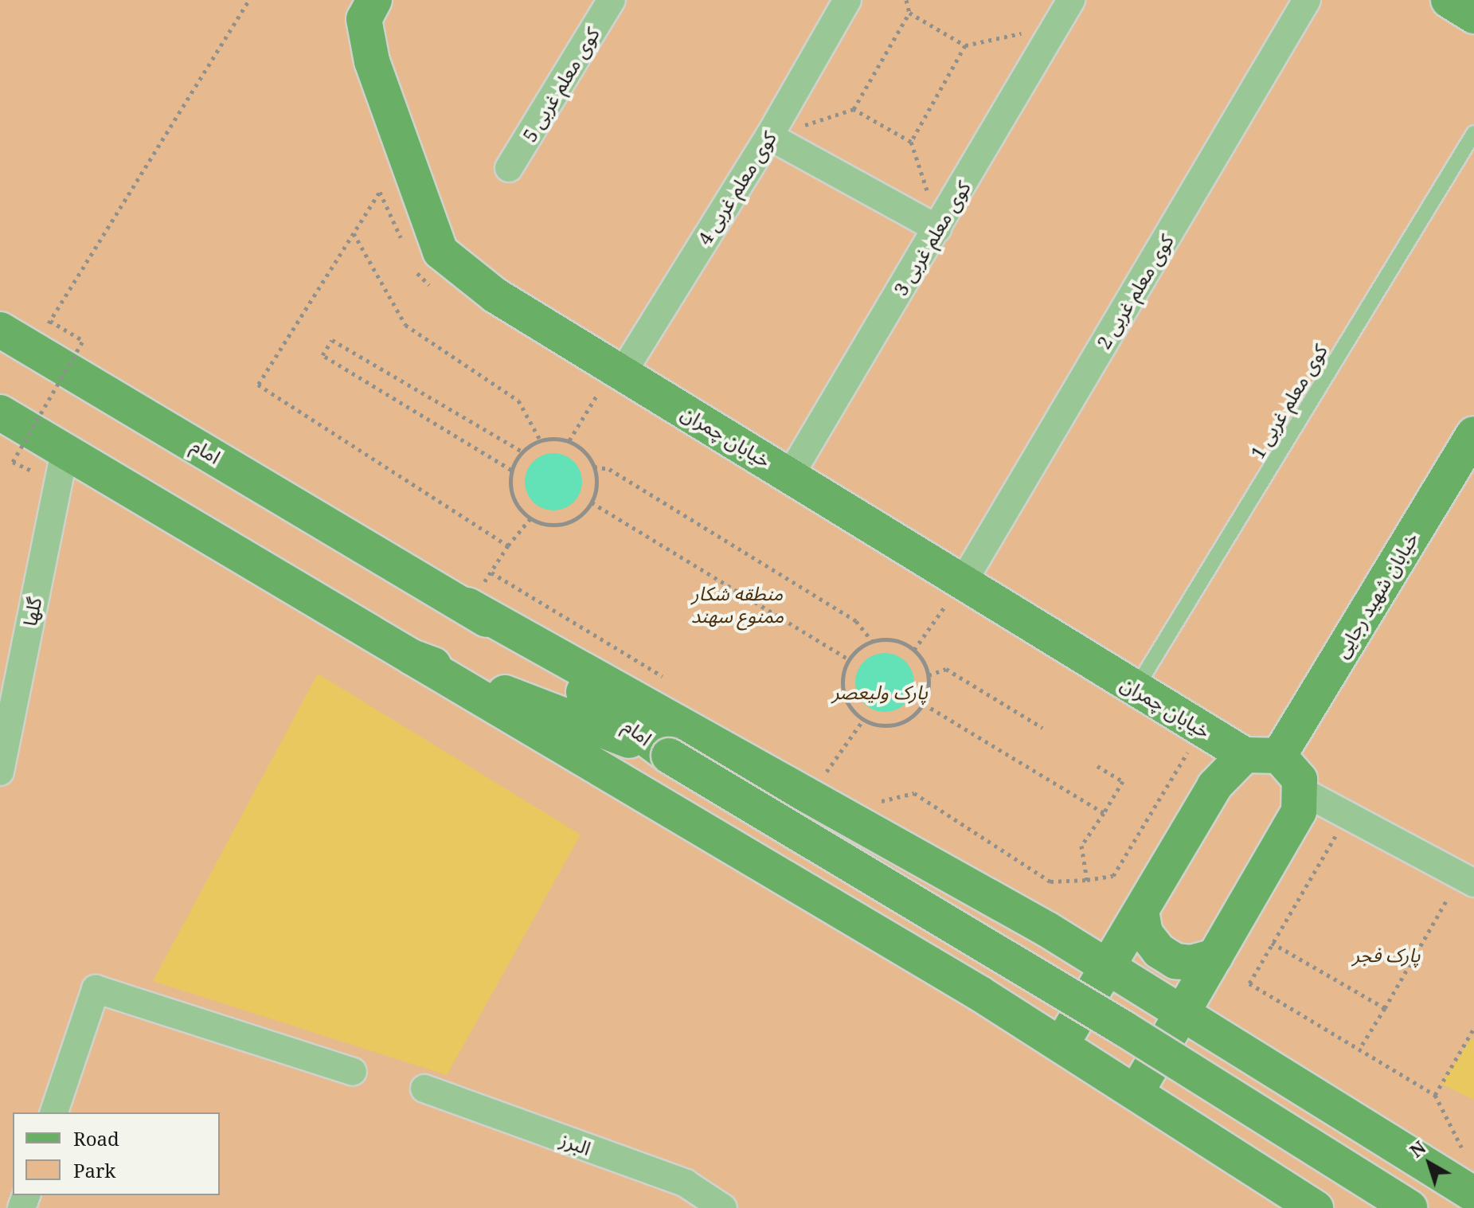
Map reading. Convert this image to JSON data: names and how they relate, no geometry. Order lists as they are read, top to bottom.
{
  "streets": {
    "main road": ["خیابان چمران", "امام", "خیابان شهید رجایی"],
    "street": [
      "کوی معلم غربی 5",
      "کوی معلم غربی 4",
      "کوی معلم غربی 3",
      "کوی معلم غربی 2",
      "گلها",
      "البرز"
    ],
    "lane": ["کوی معلم غربی 1"]
  },
  "crossings": [
    ["کوی معلم غربی 4", "خیابان چمران"],
    ["کوی معلم غربی 3", "خیابان چمران"],
    ["کوی معلم غربی 2", "خیابان چمران"],
    ["کوی معلم غربی 1", "خیابان چمران"],
    ["خیابان چمران", "خیابان شهید رجایی"],
    ["امام", "گلها"]
  ],
  "parks": ["منطقه شکار ممنوع سهند", "پارک ولیعصر", "پارک فجر"],
  "legend": ["Road", "Park"],
  "north": "top left"
}
